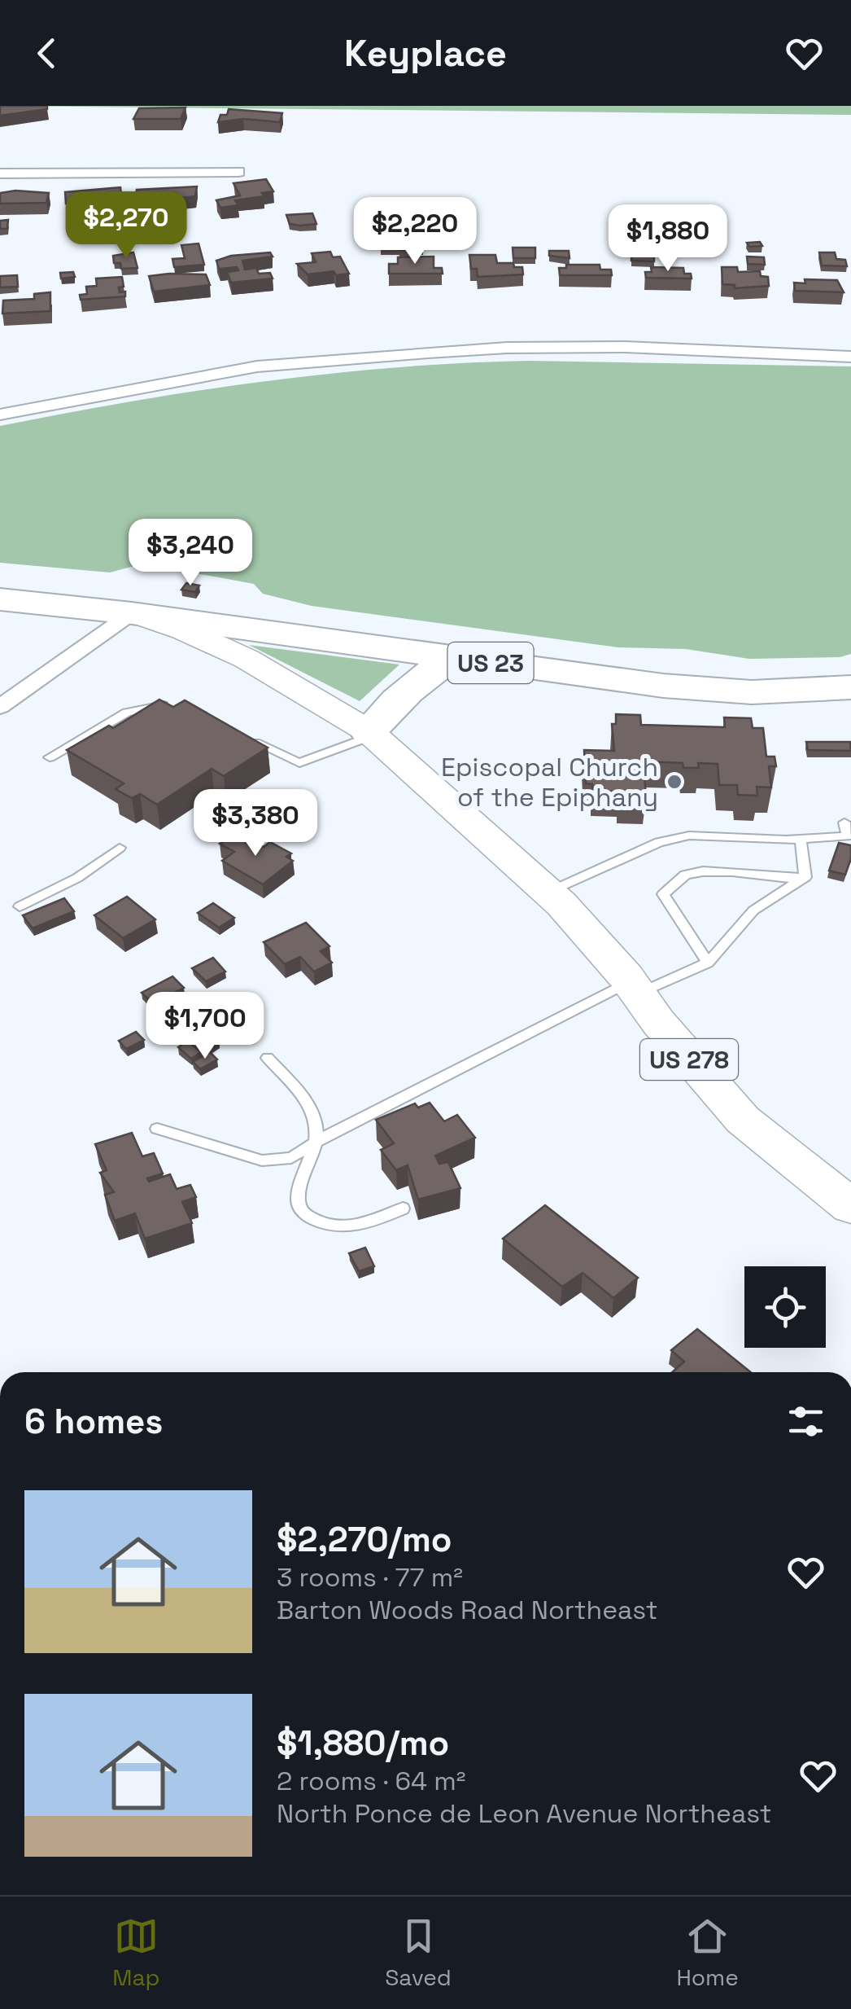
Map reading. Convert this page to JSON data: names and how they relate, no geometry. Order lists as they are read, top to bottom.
{
  "streets": {
    "highway": ["US 23"],
    "main road": ["US 278"]
  },
  "crossings": [
    ["US 23", "US 278"]
  ],
  "places": ["Episcopal Church of the Epiphany"],
  "page": {
    "header": "Keyplace",
    "price": [
      "$2,270",
      "$2,220",
      "$1,880",
      "$3,240",
      "$3,380",
      "$1,700"
    ],
    "heading": "6 homes",
    "list": [
      {
        "name": "$2,270/mo",
        "note": "3 rooms · 77 m² · Barton Woods Road Northeast"
      },
      {
        "name": "$1,880/mo",
        "note": "2 rooms · 64 m² · North Ponce de Leon Avenue Northeast"
      }
    ],
    "tabs": ["Map", "Saved", "Home"]
  }
}
